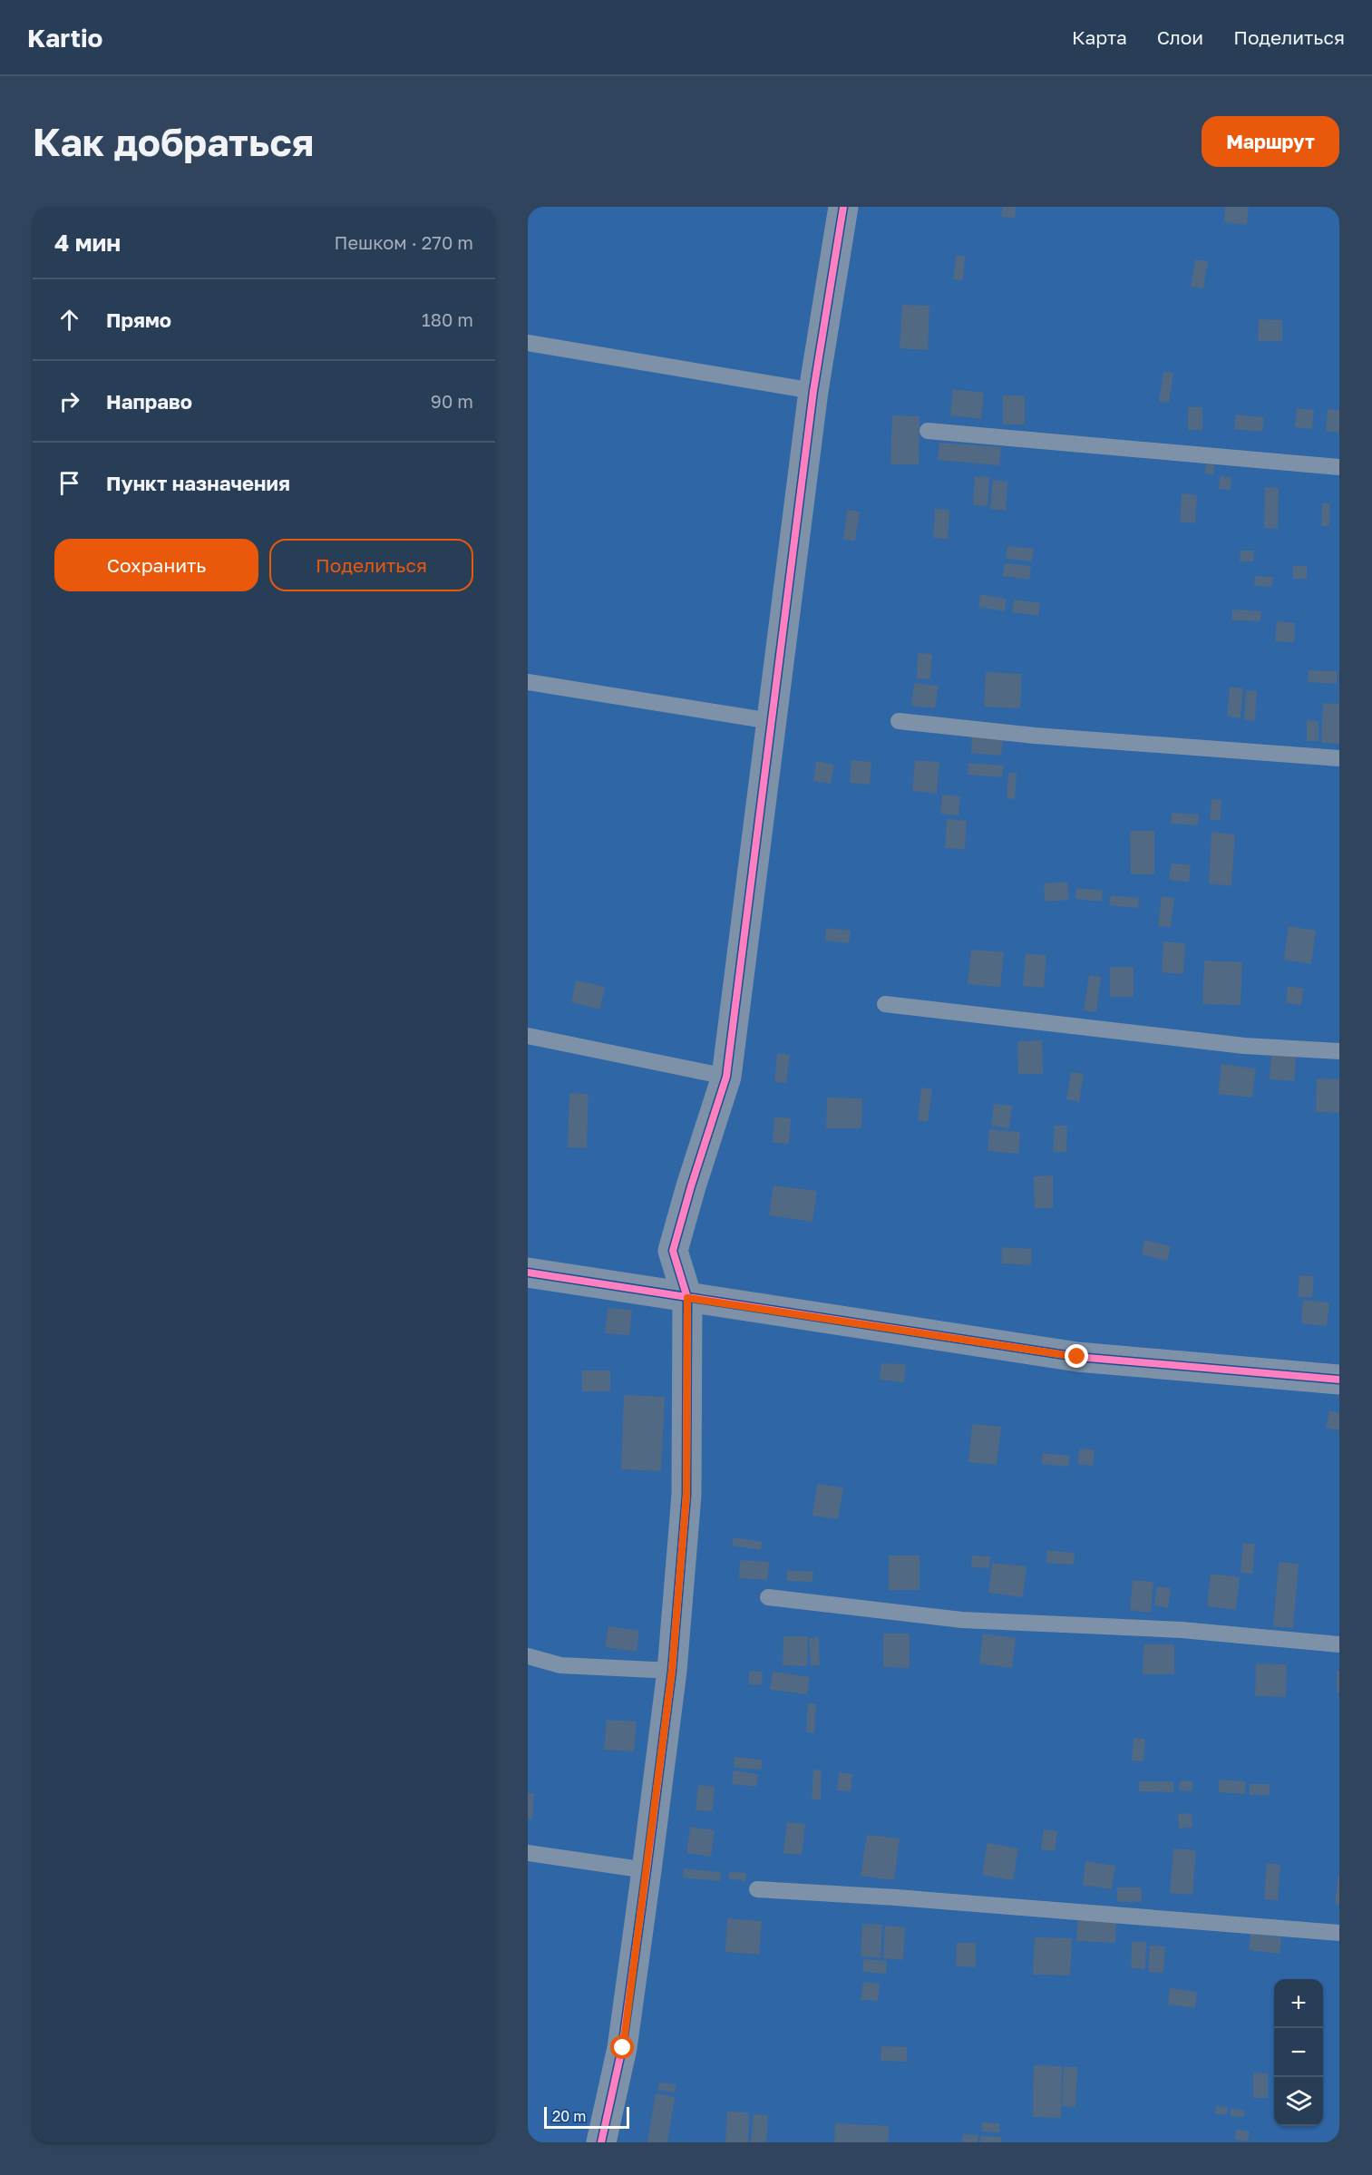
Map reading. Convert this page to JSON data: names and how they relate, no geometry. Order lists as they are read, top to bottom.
{
  "scale_bar": "20 m",
  "page": {
    "header": "Kartio",
    "nav": ["Карта", "Слои", "Поделиться"],
    "buttons": [
      "Маршрут",
      ["Сохранить", "Поделиться"]
    ],
    "title": "Как добраться",
    "heading": ["4 мин", "Пешком · 270 m"],
    "list": [
      ["Прямо", "180 m"],
      ["Направо", "90 m"],
      "Пункт назначения"
    ],
    "map_buttons": ["+", "−"],
    "scale": "20 m"
  }
}
